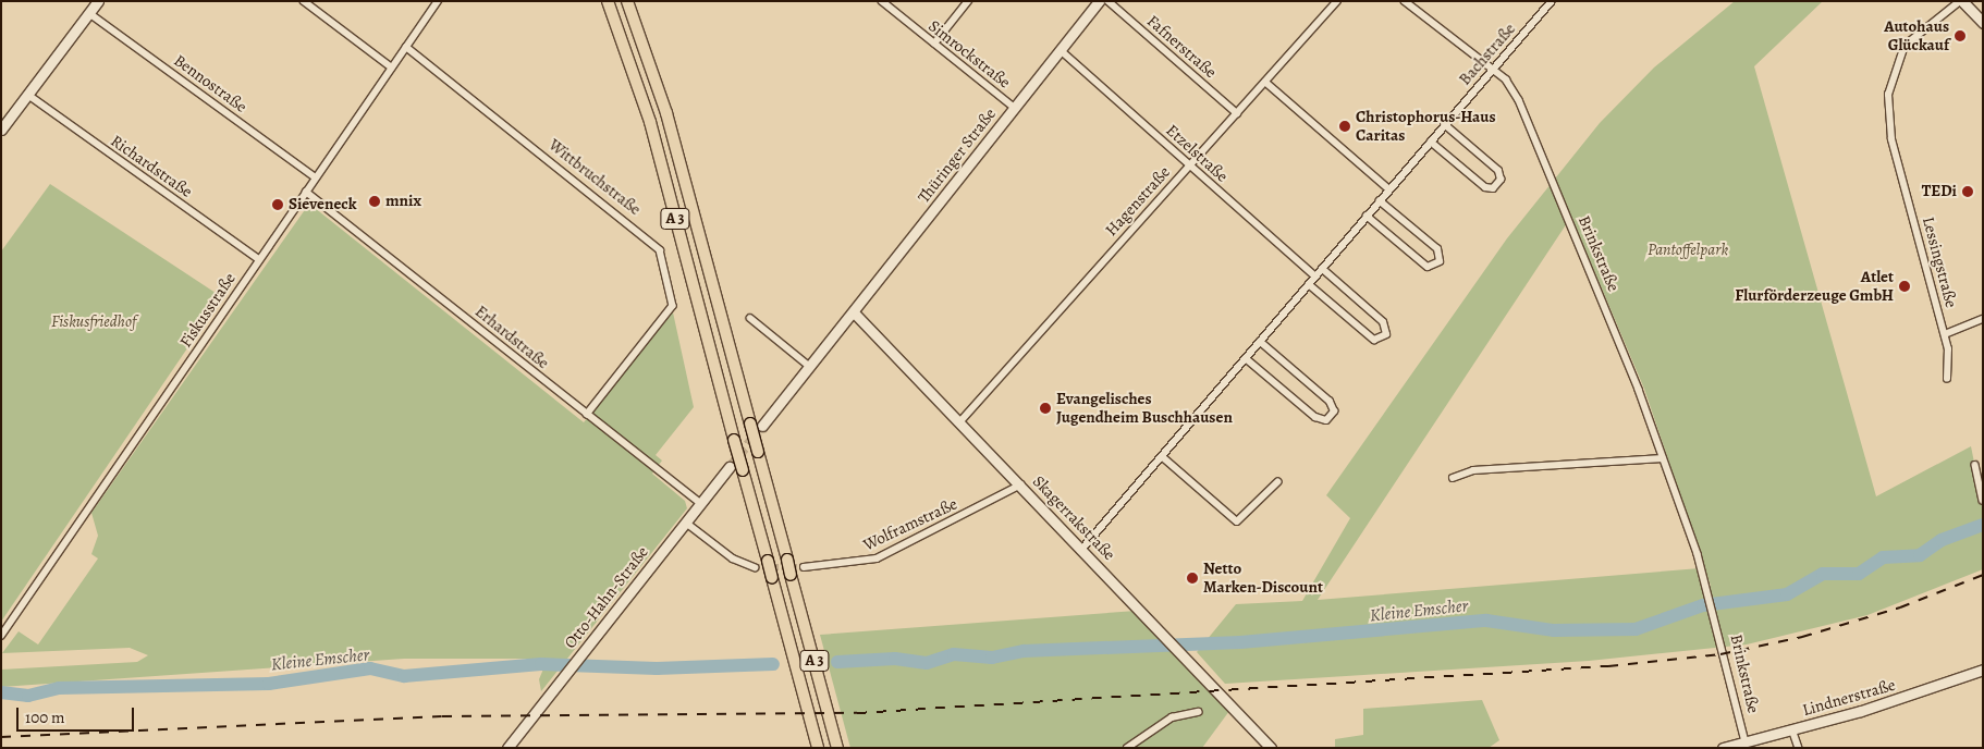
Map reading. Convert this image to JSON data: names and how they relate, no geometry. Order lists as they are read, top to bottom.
{
  "streets": {
    "highway": ["A 3"],
    "street": [
      "Fafnerstraße",
      "Simrockstraße",
      "Bachstraße",
      "Bennostraße",
      "Etzelstraße",
      "Thüringer Straße",
      "Richardstraße",
      "Wittbruchstraße",
      "Hagenstraße",
      "Brinkstraße",
      "Lessingstraße",
      "Fiskusstraße",
      "Erhardstraße",
      "Skagerrakstraße",
      "Wolframstraße",
      "Otto-Hahn-Straße",
      "Lindnerstraße"
    ]
  },
  "crossings": [
    ["Fafnerstraße", "Hagenstraße"],
    ["Simrockstraße", "Thüringer Straße"],
    ["Bachstraße", "Etzelstraße"],
    ["Bachstraße", "Brinkstraße"],
    ["Bachstraße", "Skagerrakstraße"],
    ["Bennostraße", "Fiskusstraße"],
    ["Etzelstraße", "Thüringer Straße"],
    ["Etzelstraße", "Hagenstraße"],
    ["Thüringer Straße", "Skagerrakstraße"],
    ["Richardstraße", "Fiskusstraße"],
    ["Wittbruchstraße", "Fiskusstraße"],
    ["Wittbruchstraße", "Erhardstraße"],
    ["Hagenstraße", "Skagerrakstraße"],
    ["Brinkstraße", "Lindnerstraße"],
    ["Fiskusstraße", "Erhardstraße"],
    ["Erhardstraße", "Otto-Hahn-Straße"],
    ["Skagerrakstraße", "Wolframstraße"]
  ],
  "water": ["Kleine Emscher"],
  "parks": ["Pantoffelpark", "Fiskusfriedhof"],
  "places": [
    "Autohaus Glückauf",
    "Christophorus-Haus Caritas",
    "TEDi",
    "mnix",
    "Sieveneck",
    "Atlet Flurförderzeuge GmbH",
    "Evangelisches Jugendheim Buschhausen",
    "Netto Marken-Discount"
  ],
  "scale_bar": "100 m"
}
